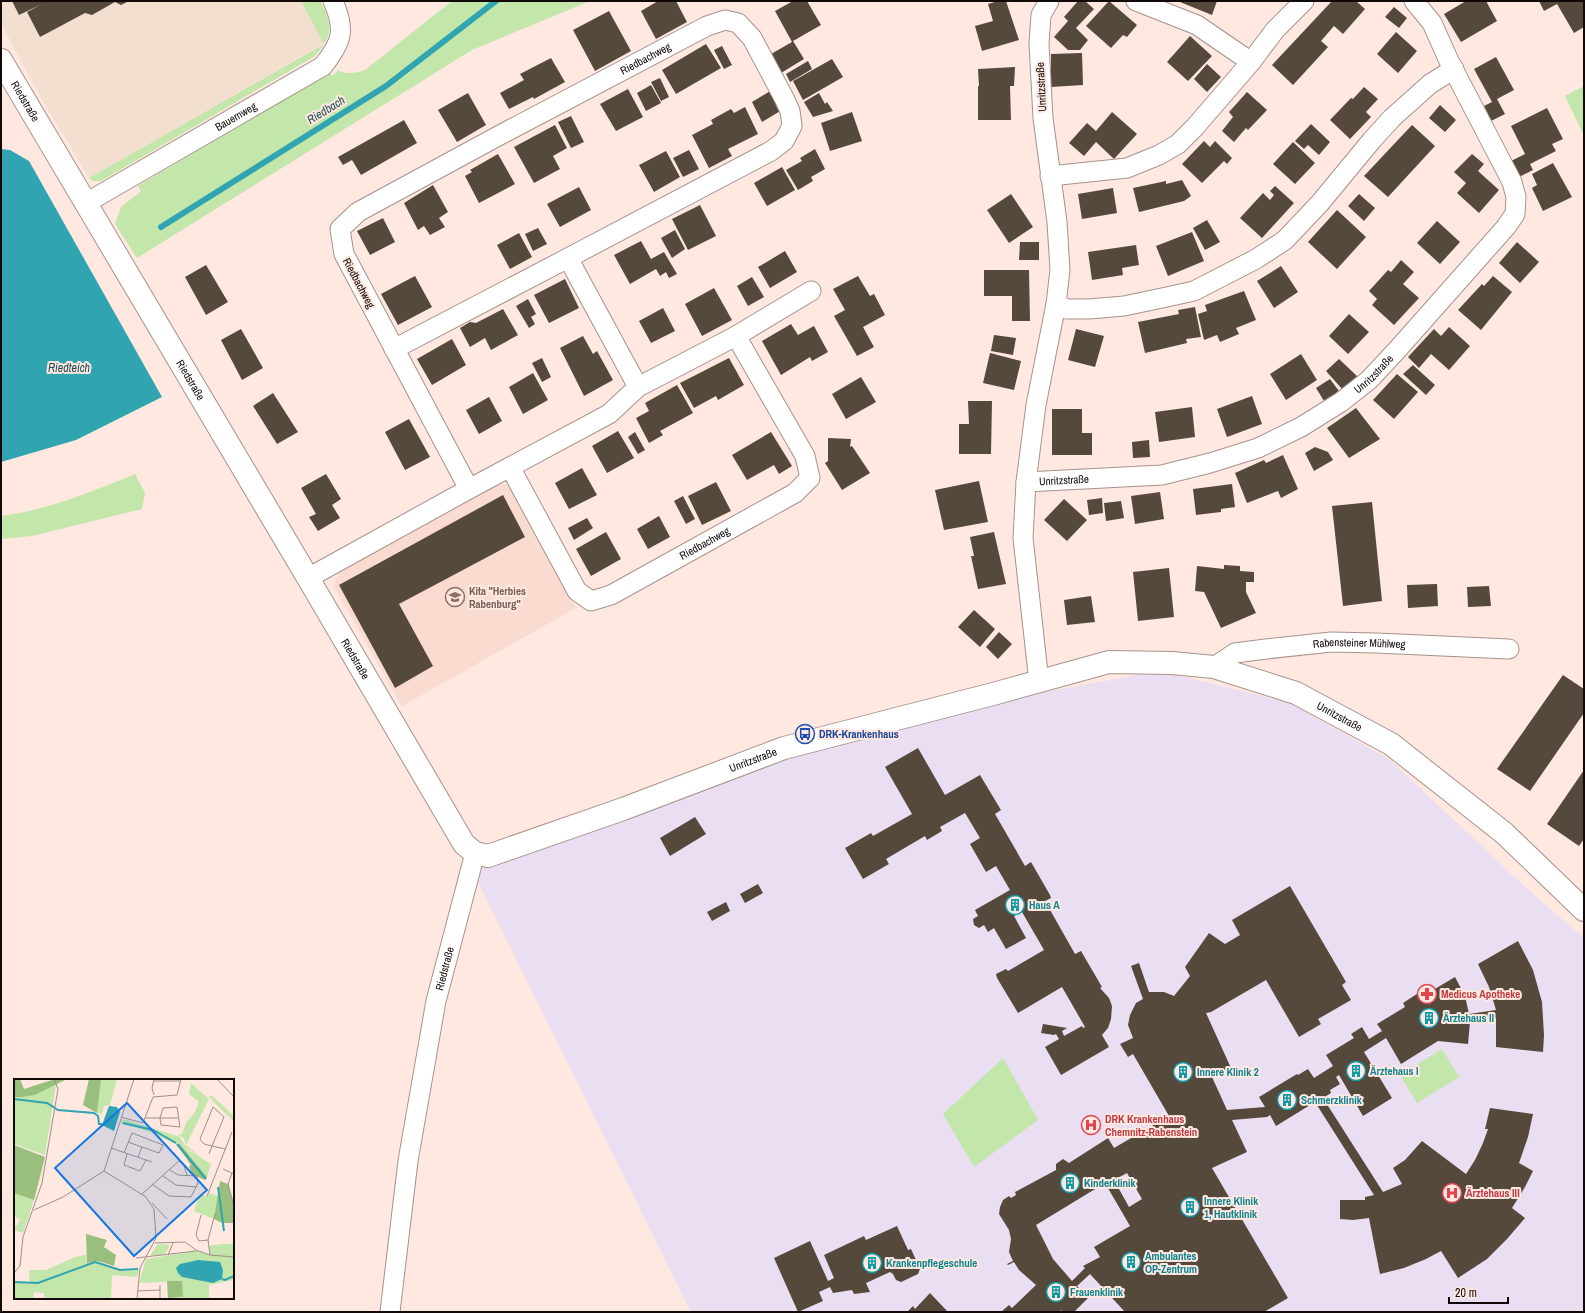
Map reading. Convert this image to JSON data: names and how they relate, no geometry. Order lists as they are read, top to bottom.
{
  "streets": {
    "street": [
      "Riedbachweg",
      "Unritzstraße",
      "Riedstraße",
      "Bauernweg",
      "Rabensteiner Mühlweg"
    ]
  },
  "crossings": [
    ["Unritzstraße", "Riedstraße"],
    ["Unritzstraße", "Rabensteiner Mühlweg"],
    ["Riedstraße", "Bauernweg"]
  ],
  "water": ["Riedbach", "Riedteich"],
  "places": {
    "school or university": ["Kita \"Herbies Rabenburg\""],
    "bus stop": ["DRK-Krankenhaus"],
    "building": [
      "Haus A",
      "Ärztehaus II",
      "Ärztehaus I",
      "Innere Klinik 2",
      "Schmerzklinik",
      "Kinderklinik",
      "Innere Klinik 1, Hautklinik",
      "Ambulantes OP-Zentrum",
      "Krankenpflegeschule",
      "Frauenklinik"
    ],
    "pharmacy": ["Medicus Apotheke"],
    "hospital": ["DRK Krankenhaus Chemnitz-Rabenstein", "Ärztehaus III"]
  },
  "scale_bar": "20 m"
}
